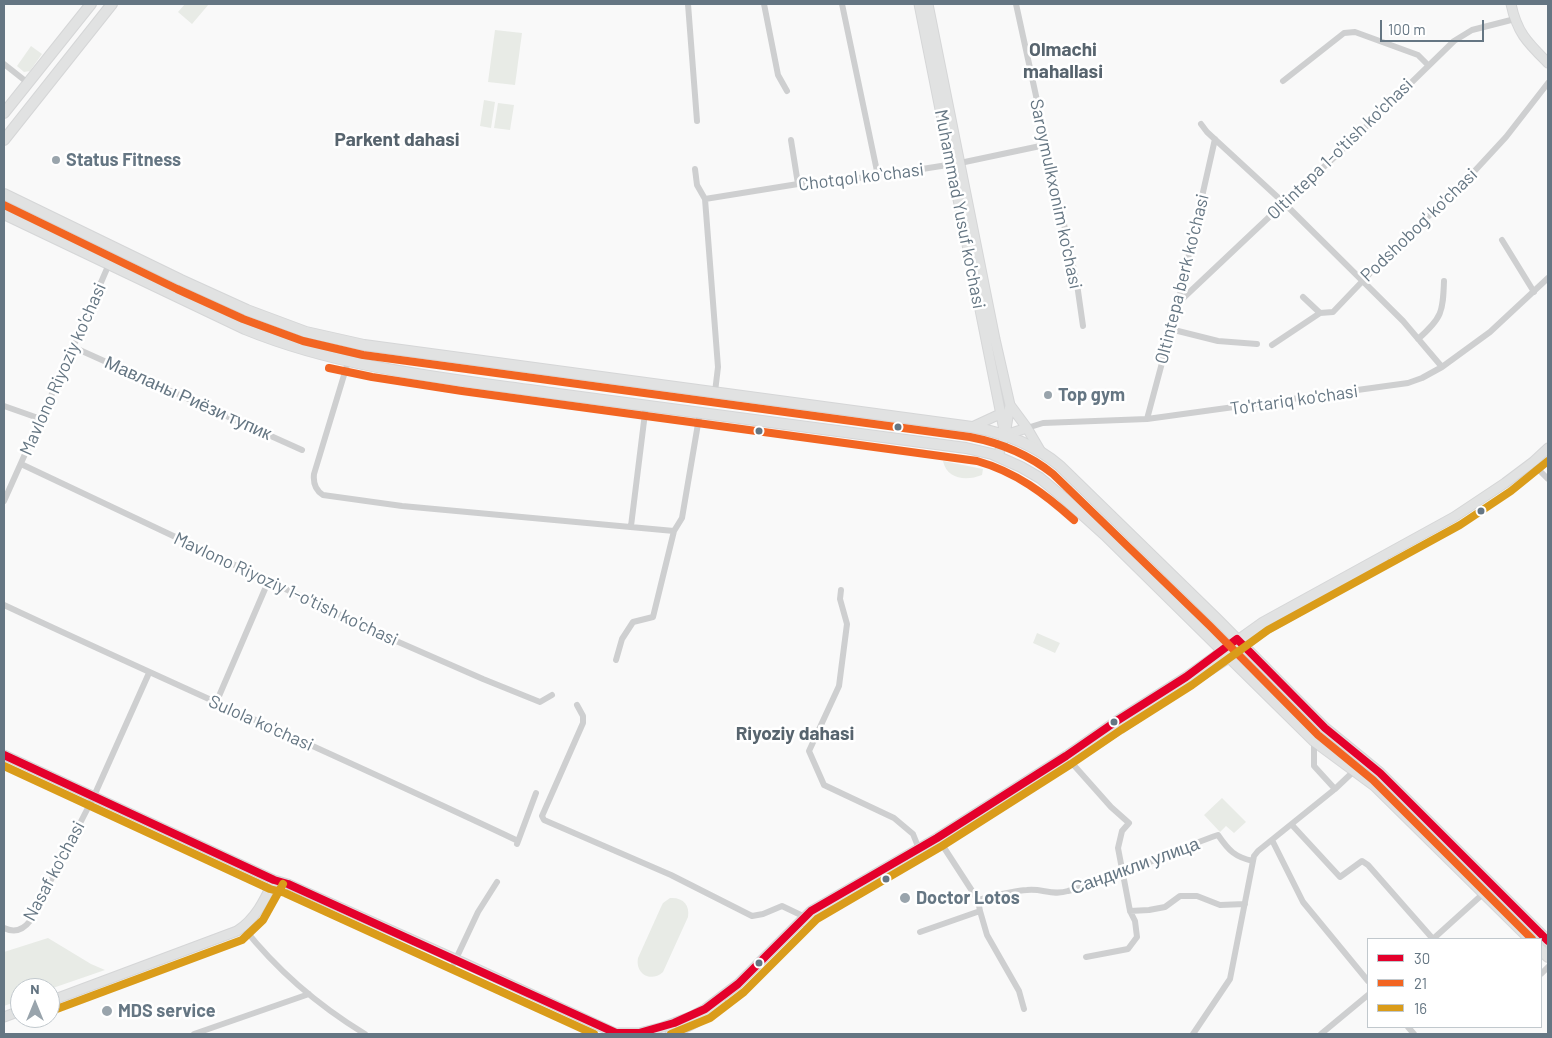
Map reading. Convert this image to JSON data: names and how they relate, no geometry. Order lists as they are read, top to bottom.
{
  "streets": {
    "street": [
      "Oltintepa 1-o'tish ko'chasi",
      "Chotqol koʻchasi",
      "Saroymulkxonim ko'chasi",
      "Muhammad Yusuf ko'chasi",
      "Podshobog' ko'chasi",
      "Oltintepa berk ko'chasi",
      "Mavlono Riyoziy ko'chasi",
      "Мавланы Риёзи тупик",
      "To'rtariq ko'chasi",
      "Mavlono Riyoziy 1-o'tish ko'chasi",
      "Sulola ko'chasi",
      "Сандикли улица",
      "Nasaf ko'chasi"
    ]
  },
  "crossings": [
    ["Oltintepa 1-o'tish ko'chasi", "Oltintepa berk ko'chasi"],
    ["Chotqol koʻchasi", "Saroymulkxonim ko'chasi"],
    ["Chotqol koʻchasi", "Muhammad Yusuf ko'chasi"],
    ["Muhammad Yusuf ko'chasi", "To'rtariq ko'chasi"],
    ["Oltintepa berk ko'chasi", "To'rtariq ko'chasi"],
    ["Mavlono Riyoziy ko'chasi", "Мавланы Риёзи тупик"],
    ["Mavlono Riyoziy ko'chasi", "Mavlono Riyoziy 1-o'tish ko'chasi"],
    ["Sulola ko'chasi", "Nasaf ko'chasi"]
  ],
  "districts": ["Olmachi mahallasi", "Parkent dahasi", "Riyoziy dahasi"],
  "places": [
    "Status Fitness",
    "Top gym",
    "Doctor Lotos",
    "MDS service"
  ],
  "lines": ["transit line 21", "transit line 16", "transit line 30"],
  "legend": ["30", "21", "16"],
  "scale_bar": "100 m",
  "north": "top"
}
